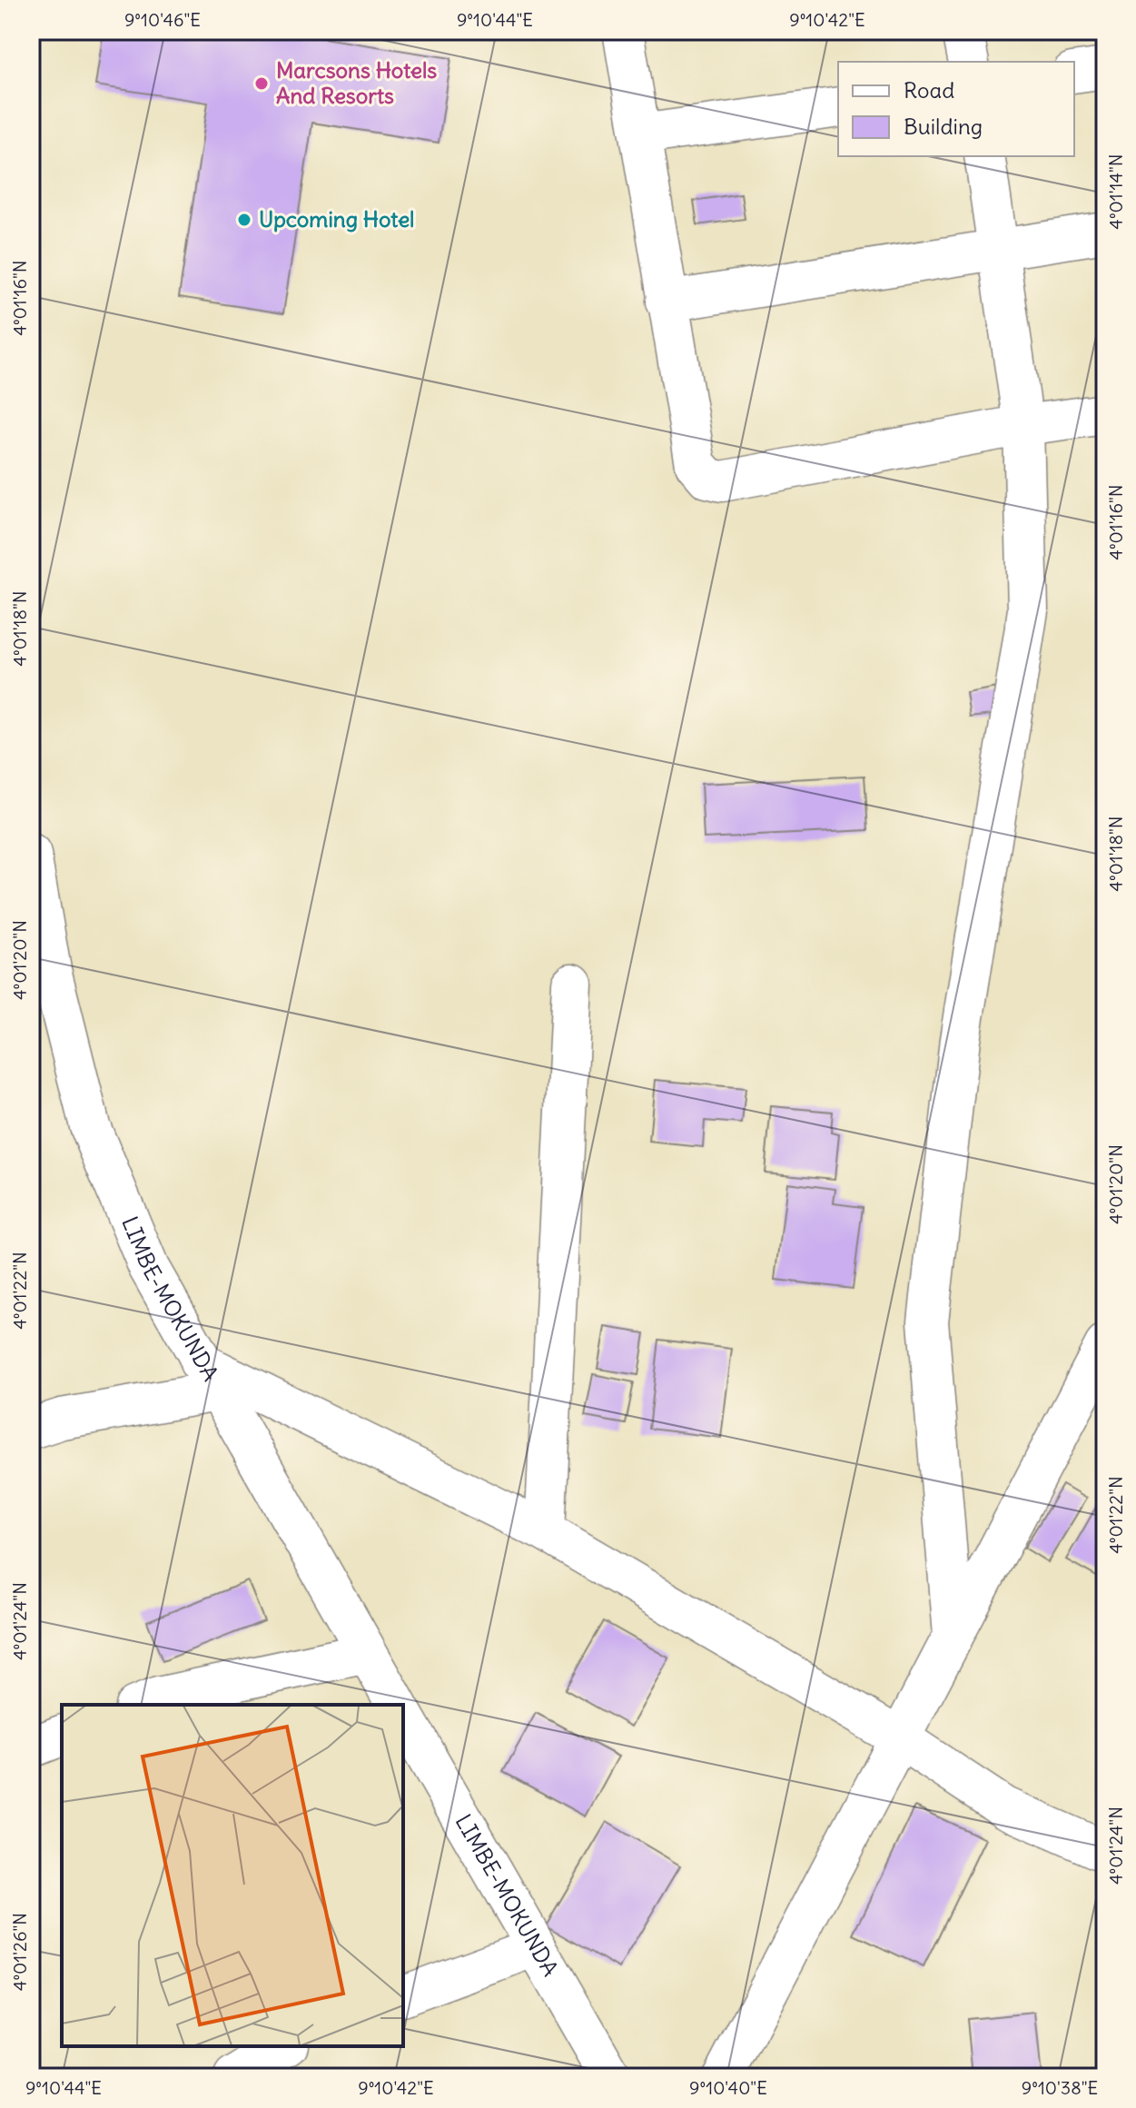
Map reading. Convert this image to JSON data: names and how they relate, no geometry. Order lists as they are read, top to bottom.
{
  "streets": {
    "street": ["LIMBE-MOKUNDA"]
  },
  "places": ["Marcsons Hotels And Resorts", "Upcoming Hotel"],
  "legend": ["Road", "Building"],
  "coordinates": [
    "9°10'46\"E",
    "9°10'44\"E",
    "9°10'42\"E",
    "4°01'14\"N",
    "4°01'16\"N",
    "4°01'18\"N",
    "4°01'20\"N",
    "4°01'22\"N",
    "4°01'24\"N",
    "4°01'26\"N",
    "9°10'40\"E",
    "9°10'38\"E"
  ]
}
